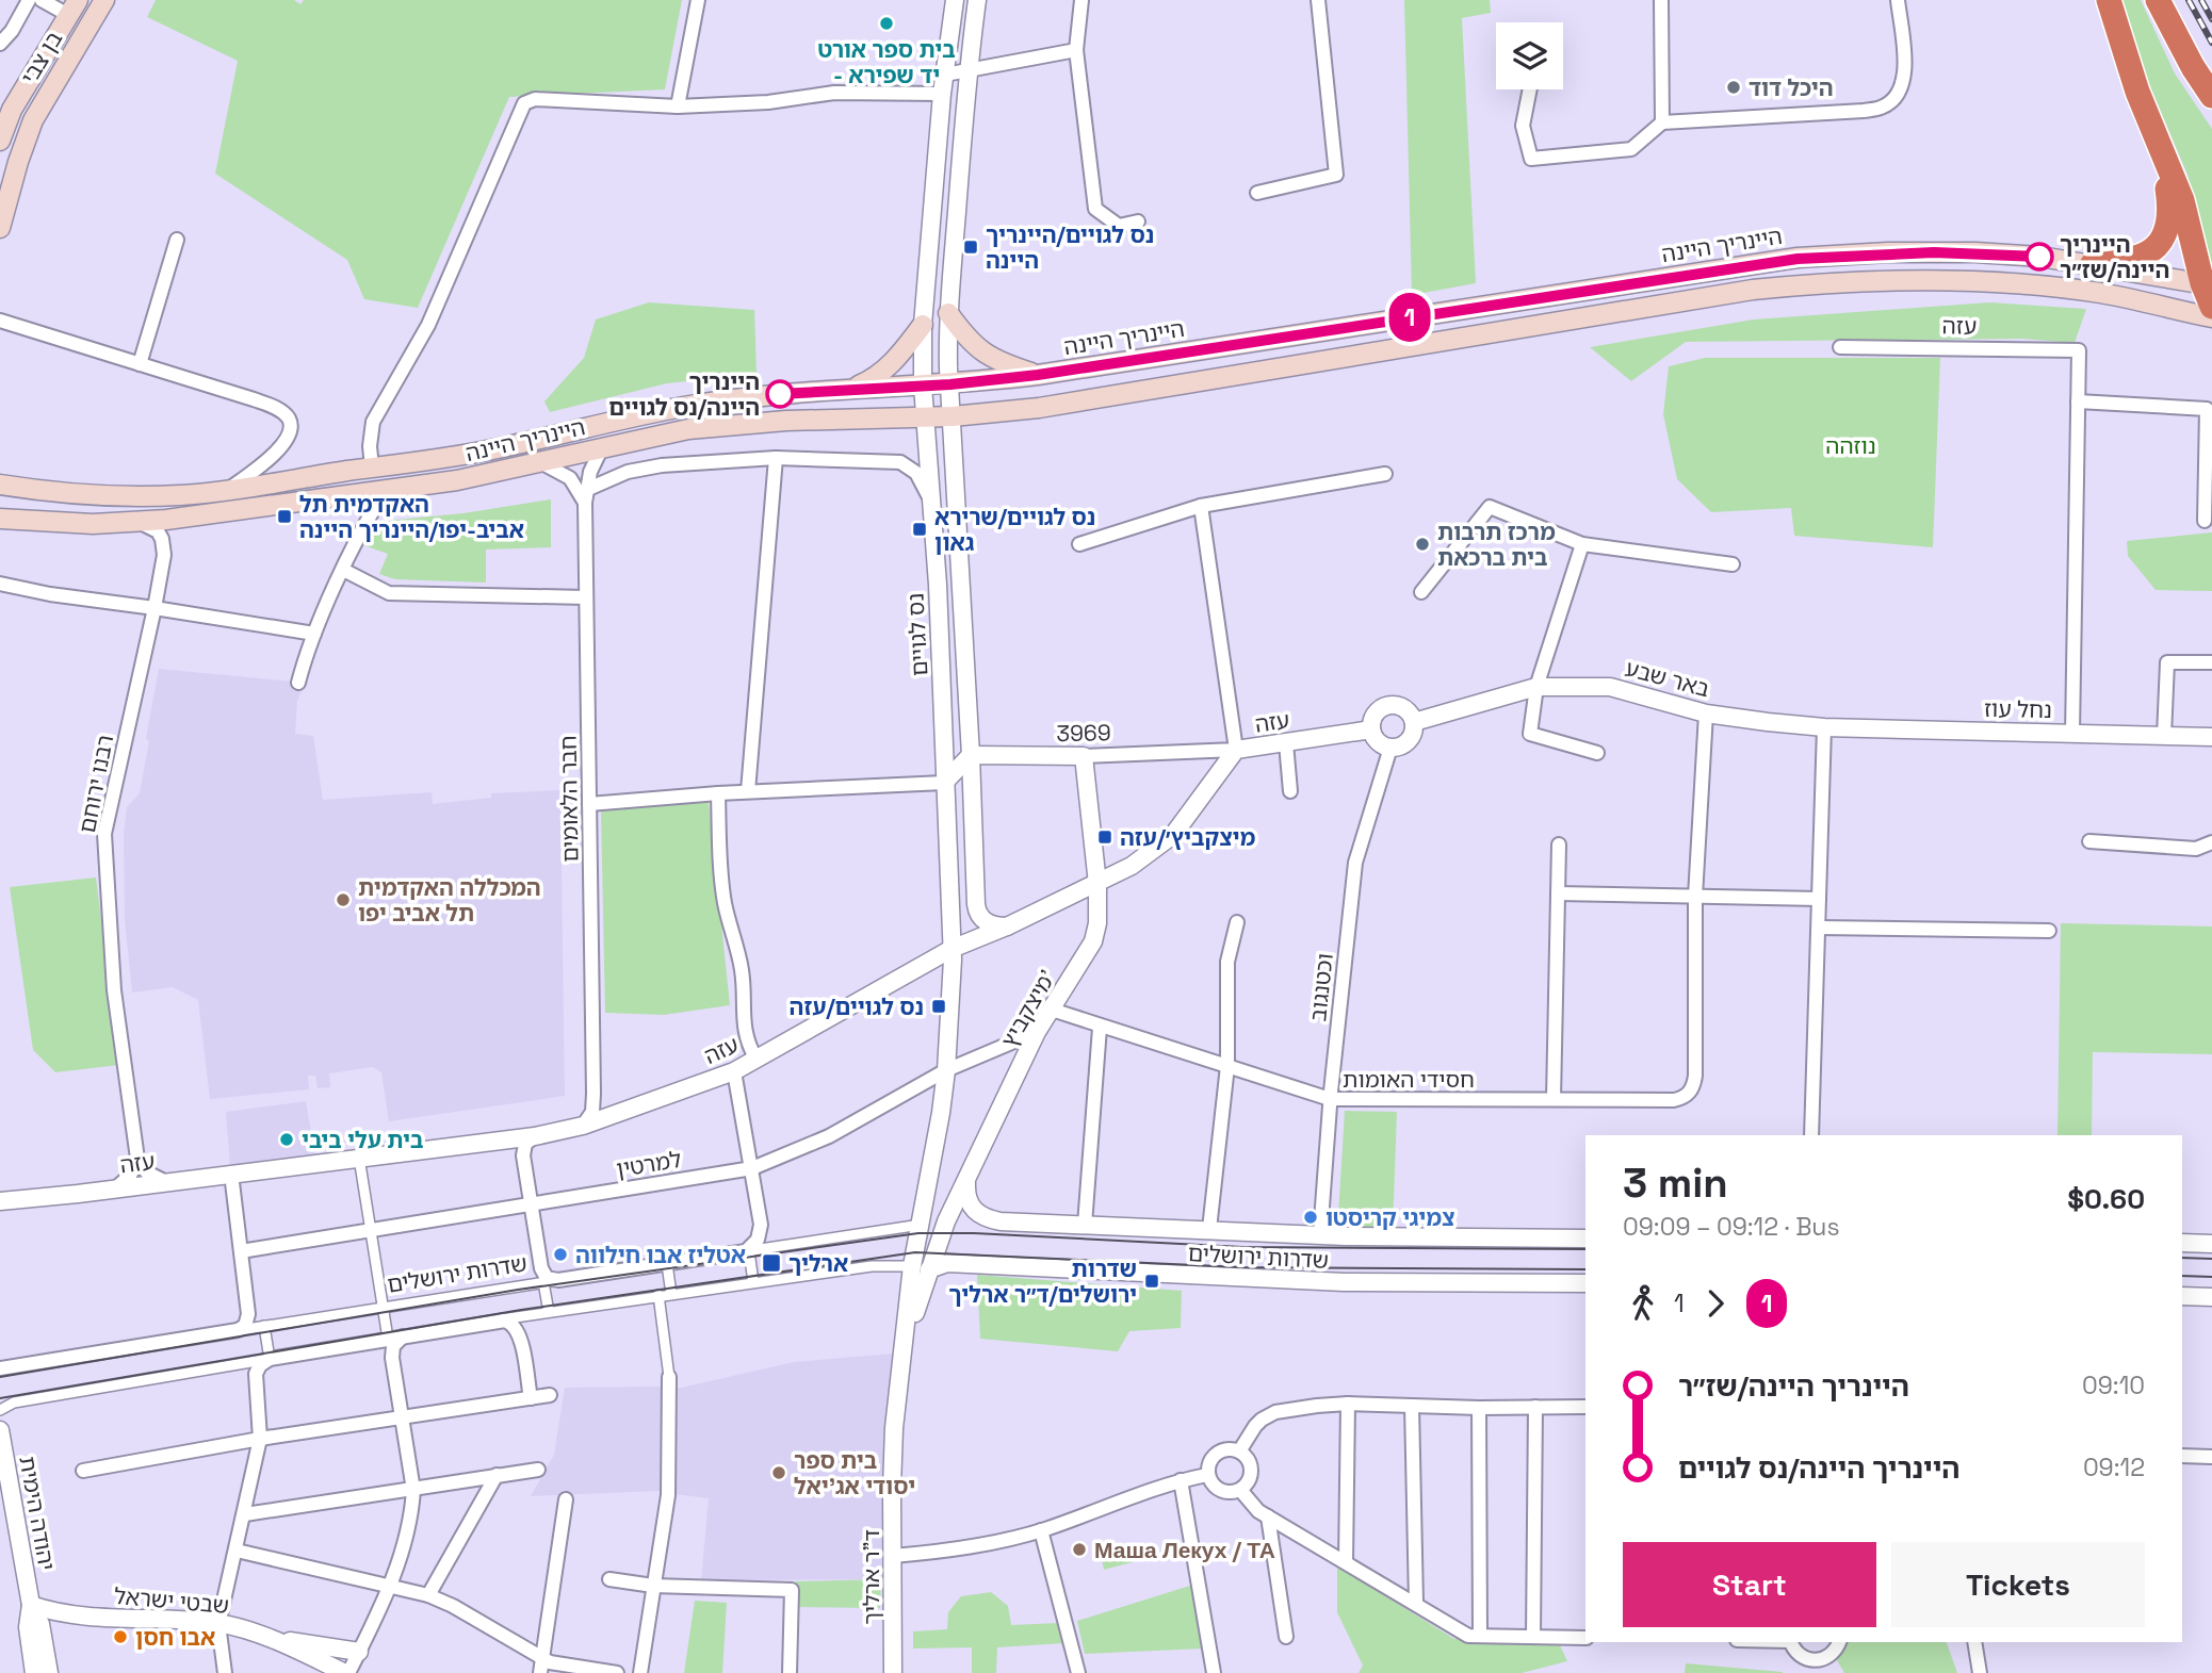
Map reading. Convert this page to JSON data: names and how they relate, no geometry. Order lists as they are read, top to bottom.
{
  "streets": {
    "main road": ["בן צבי", "היינריך היינה"],
    "street": [
      "עזה",
      "נס לגויים",
      "באר שבע",
      "נחל עוז",
      "3969",
      "רבנו ירוחם",
      "חבר הלאומים",
      "וכטנגוב",
      "מיצקביץ'",
      "חסידי האומות",
      "למרטין",
      "שדרות ירושלים",
      "יהודה הימית",
      "ד\"ר ארליך",
      "שבטי ישראל"
    ]
  },
  "crossings": [
    ["היינריך היינה", "נס לגויים"],
    ["היינריך היינה", "רבנו ירוחם"],
    ["היינריך היינה", "חבר הלאומים"],
    ["עזה", "נס לגויים"],
    ["עזה", "באר שבע"],
    ["עזה", "3969"],
    ["עזה", "חבר הלאומים"],
    ["עזה", "וכטנגוב"],
    ["עזה", "מיצקביץ'"],
    ["נס לגויים", "3969"],
    ["נס לגויים", "מיצקביץ'"],
    ["נס לגויים", "למרטין"],
    ["נס לגויים", "שדרות ירושלים"],
    ["נס לגויים", "ד\"ר ארליך"],
    ["באר שבע", "נחל עוז"],
    ["באר שבע", "וכטנגוב"],
    ["3969", "מיצקביץ'"],
    ["וכטנגוב", "חסידי האומות"],
    ["וכטנגוב", "שדרות ירושלים"],
    ["מיצקביץ'", "חסידי האומות"],
    ["מיצקביץ'", "למרטין"],
    ["מיצקביץ'", "שדרות ירושלים"],
    ["מיצקביץ'", "ד\"ר ארליך"],
    ["שדרות ירושלים", "ד\"ר ארליך"],
    ["יהודה הימית", "שבטי ישראל"]
  ],
  "parks": ["נוזהה"],
  "places": {
    "other": [
      "בית ספר אורט - יד שפירא",
      "היכל דוד",
      "היינריך היינה/שז״ר",
      "היינריך היינה/נס לגויים",
      "מרכז תרבות בית ברכאת",
      "המכללה האקדמית תל אביב יפו",
      "בית עלי ביבי",
      "צמיגי קריסטו",
      "אטליז אבו חילווה",
      "בית ספר יסודי אג'יאל",
      "Маша Лекух / ТА",
      "אבו חסן"
    ],
    "transit": [
      "נס לגויים/היינריך היינה",
      "האקדמית תל אביב-יפו/היינריך היינה",
      "נס לגויים/שרירא גאון",
      "מיצקביץ׳/עזה",
      "נס לגויים/עזה",
      "ארליך",
      "שדרות ירושלים/ד״ר ארליך"
    ]
  },
  "lines": ["bus line 1"],
  "page": {
    "on_map": "1",
    "heading": ["3 min", "09:09 – 09:12 · Bus", "$0.60"],
    "legs": ["1", "1"],
    "list": [
      {
        "name": "היינריך היינה/שז״ר",
        "value": "09:10"
      },
      {
        "name": "היינריך היינה/נס לגויים",
        "value": "09:12"
      }
    ],
    "buttons": ["Start", "Tickets"]
  }
}
